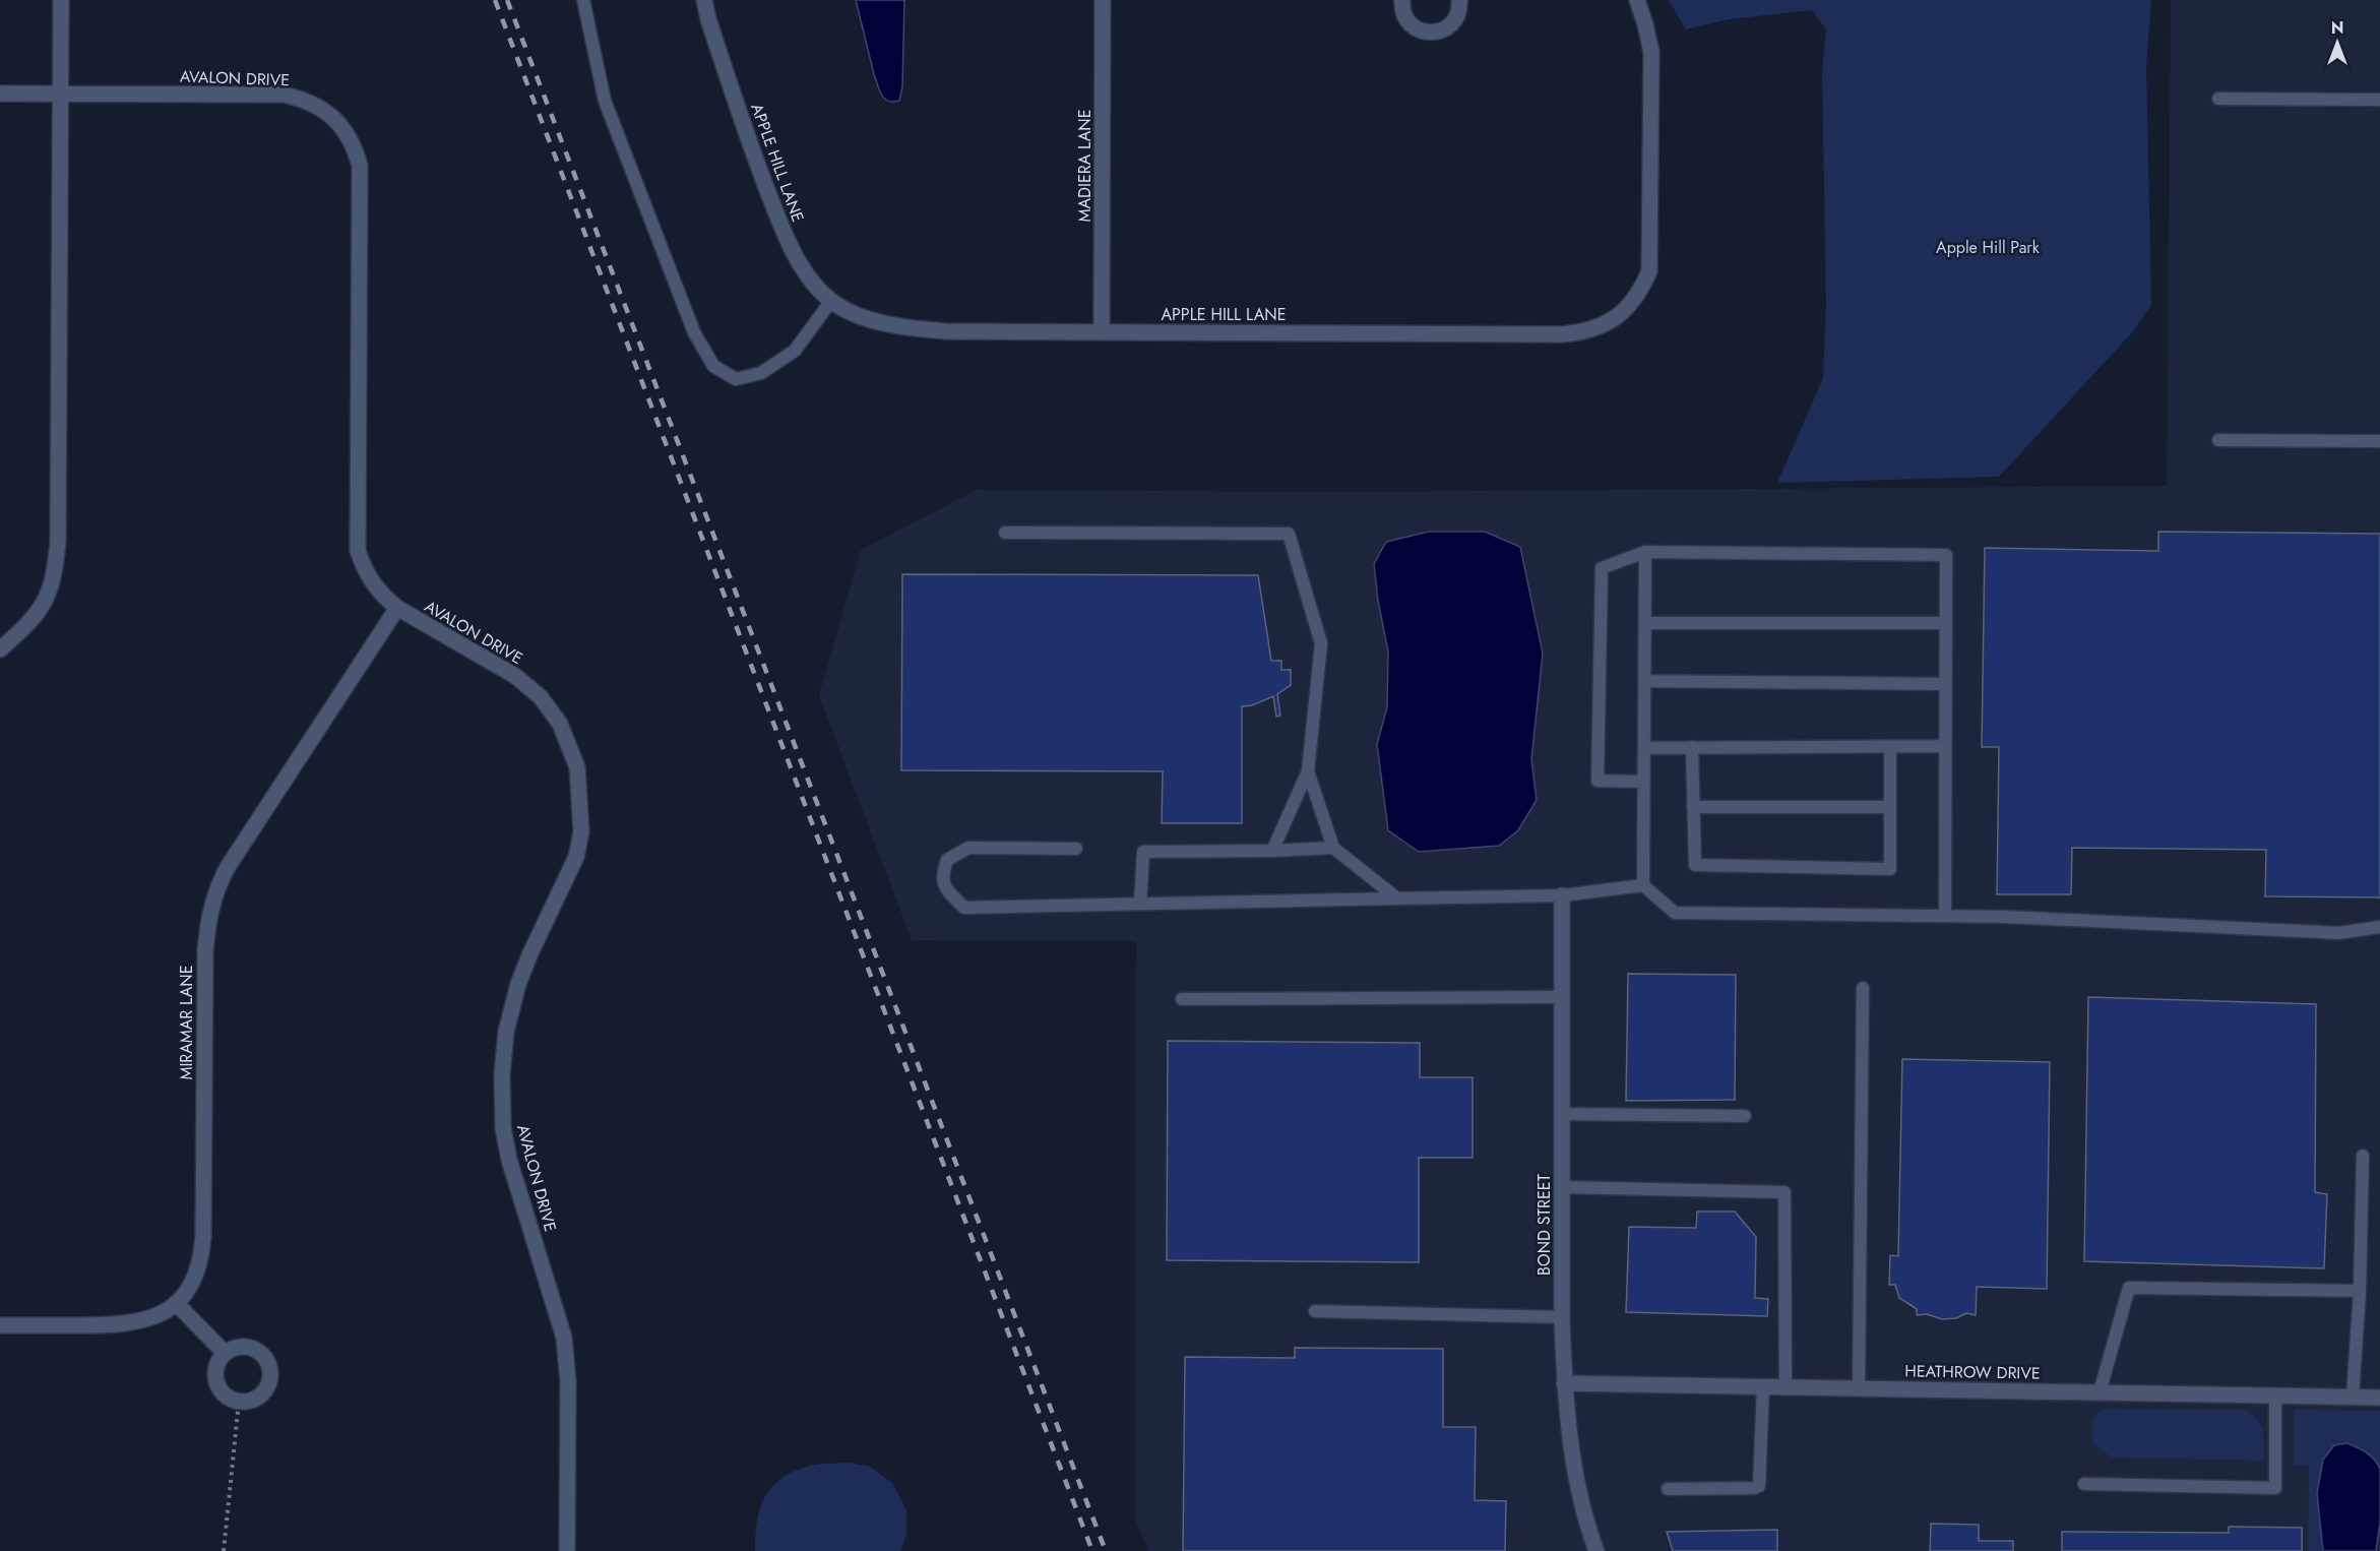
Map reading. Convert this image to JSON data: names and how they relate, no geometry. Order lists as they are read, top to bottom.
{
  "streets": {
    "street": [
      "AVALON DRIVE",
      "APPLE HILL LANE",
      "MADIERA LANE",
      "MIRAMAR LANE",
      "BOND STREET",
      "HEATHROW DRIVE"
    ]
  },
  "crossings": [
    ["AVALON DRIVE", "MIRAMAR LANE"],
    ["APPLE HILL LANE", "MADIERA LANE"],
    ["BOND STREET", "HEATHROW DRIVE"]
  ],
  "parks": ["Apple Hill Park"],
  "north": "top"
}
